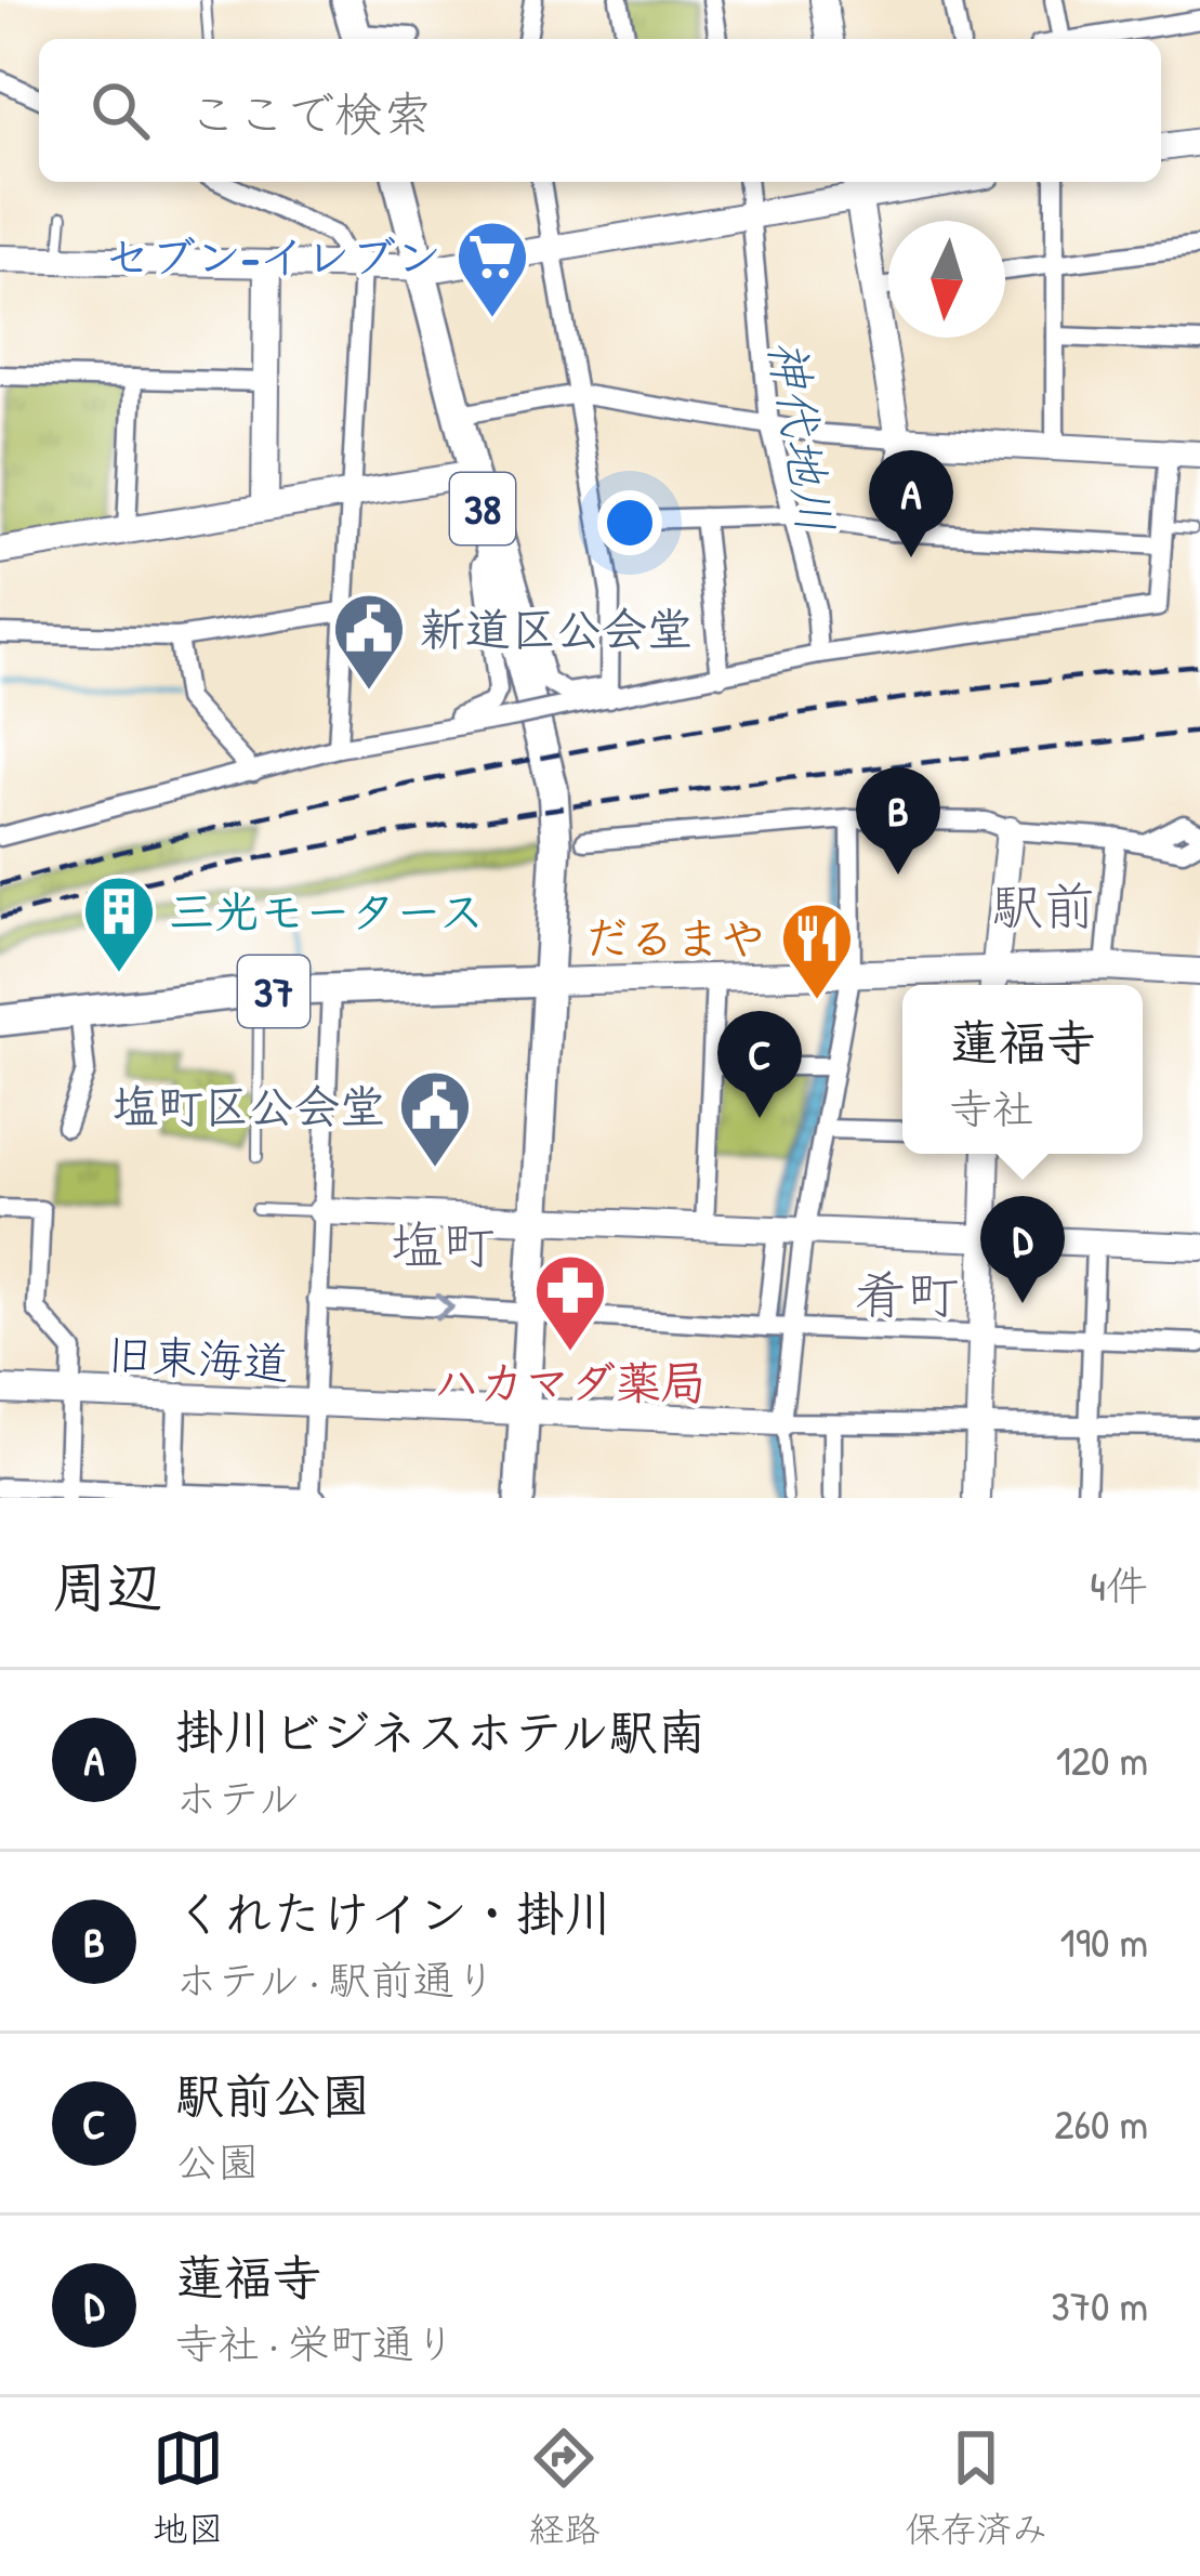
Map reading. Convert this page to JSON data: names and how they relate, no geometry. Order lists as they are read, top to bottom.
{
  "streets": {
    "main road": ["38", "37"],
    "street": ["旧東海道"]
  },
  "crossings": [
    ["38", "37"]
  ],
  "districts": ["駅前", "塩町", "肴町"],
  "water": ["神代地川"],
  "places": {
    "supermarket": ["セブン-イレブン"],
    "public building": ["新道区公会堂", "塩町区公会堂"],
    "building": ["三光モータース"],
    "restaurant": ["だるまや"],
    "pharmacy": ["ハカマダ薬局"]
  },
  "north": "bottom",
  "page": {
    "search": "ここで検索",
    "pins": [
      "A",
      "B",
      "C",
      "D"
    ],
    "popup": ["蓮福寺", "寺社"],
    "heading": ["周辺", "4件"],
    "list": [
      {
        "mark": "A",
        "name": "掛川ビジネスホテル駅南",
        "note": "ホテル",
        "value": "120 m"
      },
      {
        "mark": "B",
        "name": "くれたけイン・掛川",
        "note": "ホテル · 駅前通り",
        "value": "190 m"
      },
      {
        "mark": "C",
        "name": "駅前公園",
        "note": "公園",
        "value": "260 m"
      },
      {
        "mark": "D",
        "name": "蓮福寺",
        "note": "寺社 · 栄町通り",
        "value": "370 m"
      }
    ],
    "nav": ["地図", "経路", "保存済み"]
  }
}
